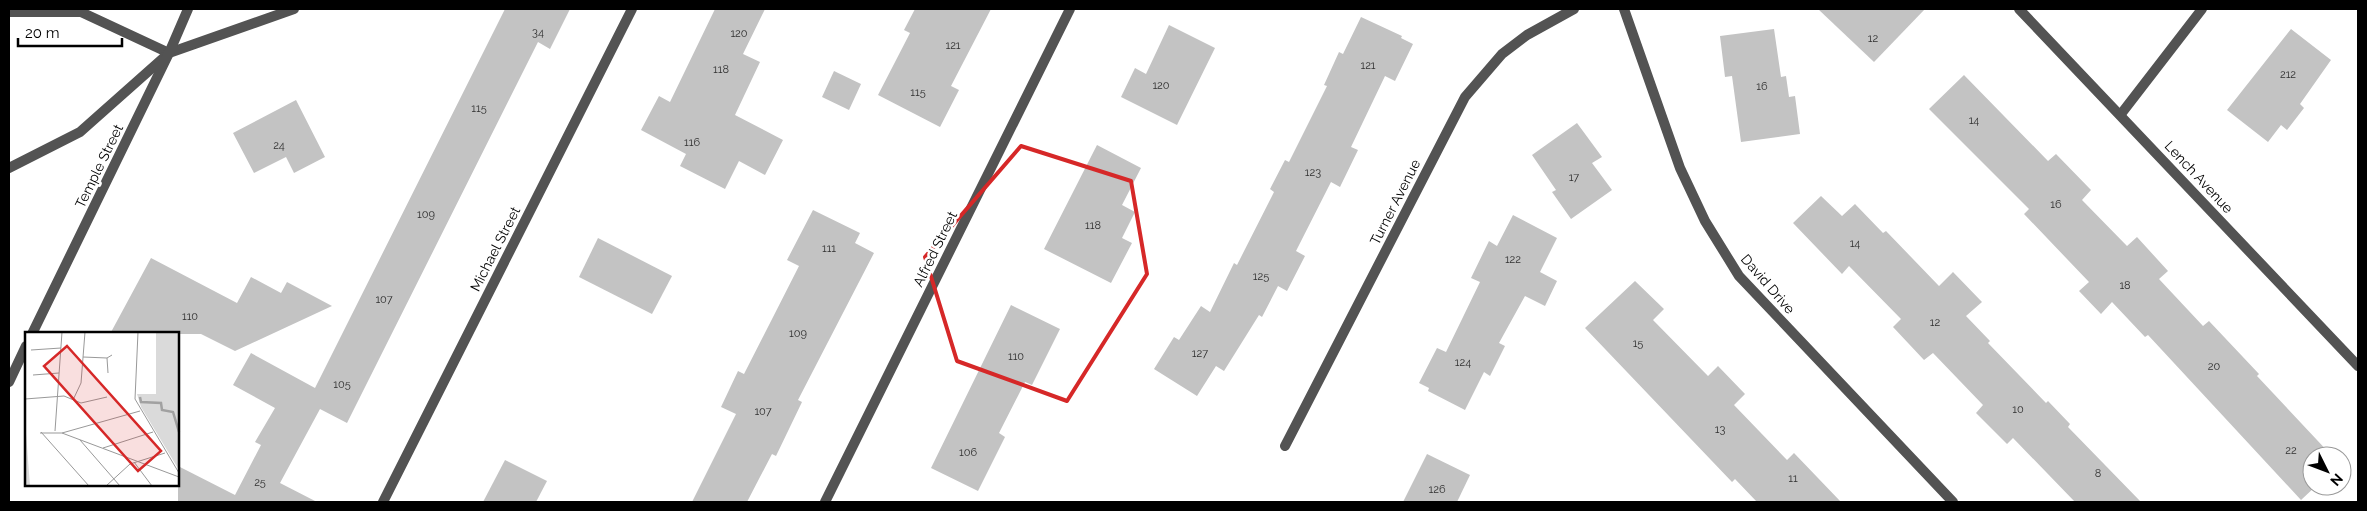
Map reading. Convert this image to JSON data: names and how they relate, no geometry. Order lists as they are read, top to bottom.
{
  "streets": {
    "street": [
      "Temple Street",
      "Lench Avenue",
      "Turner Avenue",
      "Michael Street",
      "Alfred Street",
      "David Drive"
    ]
  },
  "house_numbers": [
    "34",
    "120",
    "12",
    "121",
    "121",
    "118",
    "212",
    "120",
    "16",
    "115",
    "115",
    "14",
    "116",
    "24",
    "123",
    "17",
    "16",
    "109",
    "118",
    "14",
    "111",
    "122",
    "125",
    "18",
    "107",
    "110",
    "12",
    "109",
    "15",
    "127",
    "110",
    "124",
    "20",
    "105",
    "10",
    "107",
    "13",
    "22",
    "106",
    "8",
    "11",
    "25",
    "126"
  ],
  "scale_bar": "20 m",
  "north": "bottom right"
}
